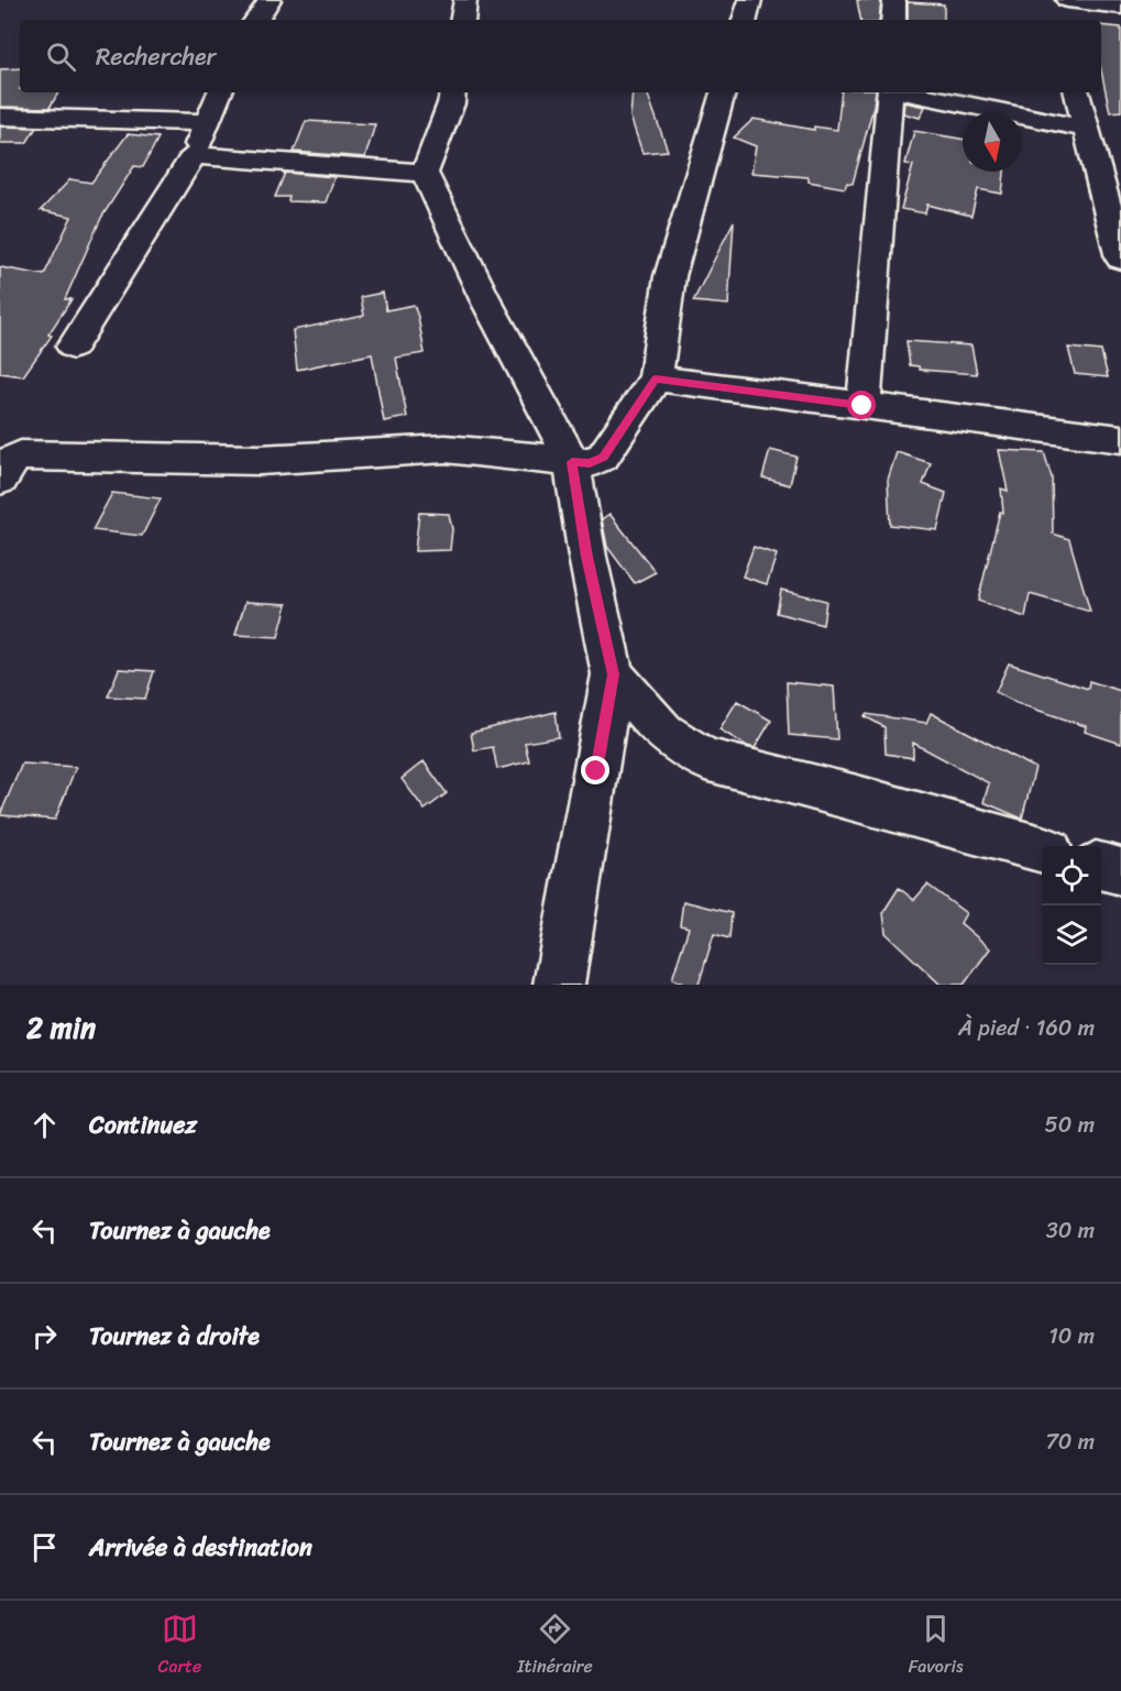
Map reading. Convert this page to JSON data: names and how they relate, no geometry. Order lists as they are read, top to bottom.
{
  "north": "bottom",
  "page": {
    "search": "Rechercher",
    "heading": ["2 min", "À pied · 160 m"],
    "list": [
      ["Continuez", "50 m"],
      ["Tournez à gauche", "30 m"],
      ["Tournez à droite", "10 m"],
      ["Tournez à gauche", "70 m"],
      "Arrivée à destination"
    ],
    "nav": ["Carte", "Itinéraire", "Favoris"]
  }
}
